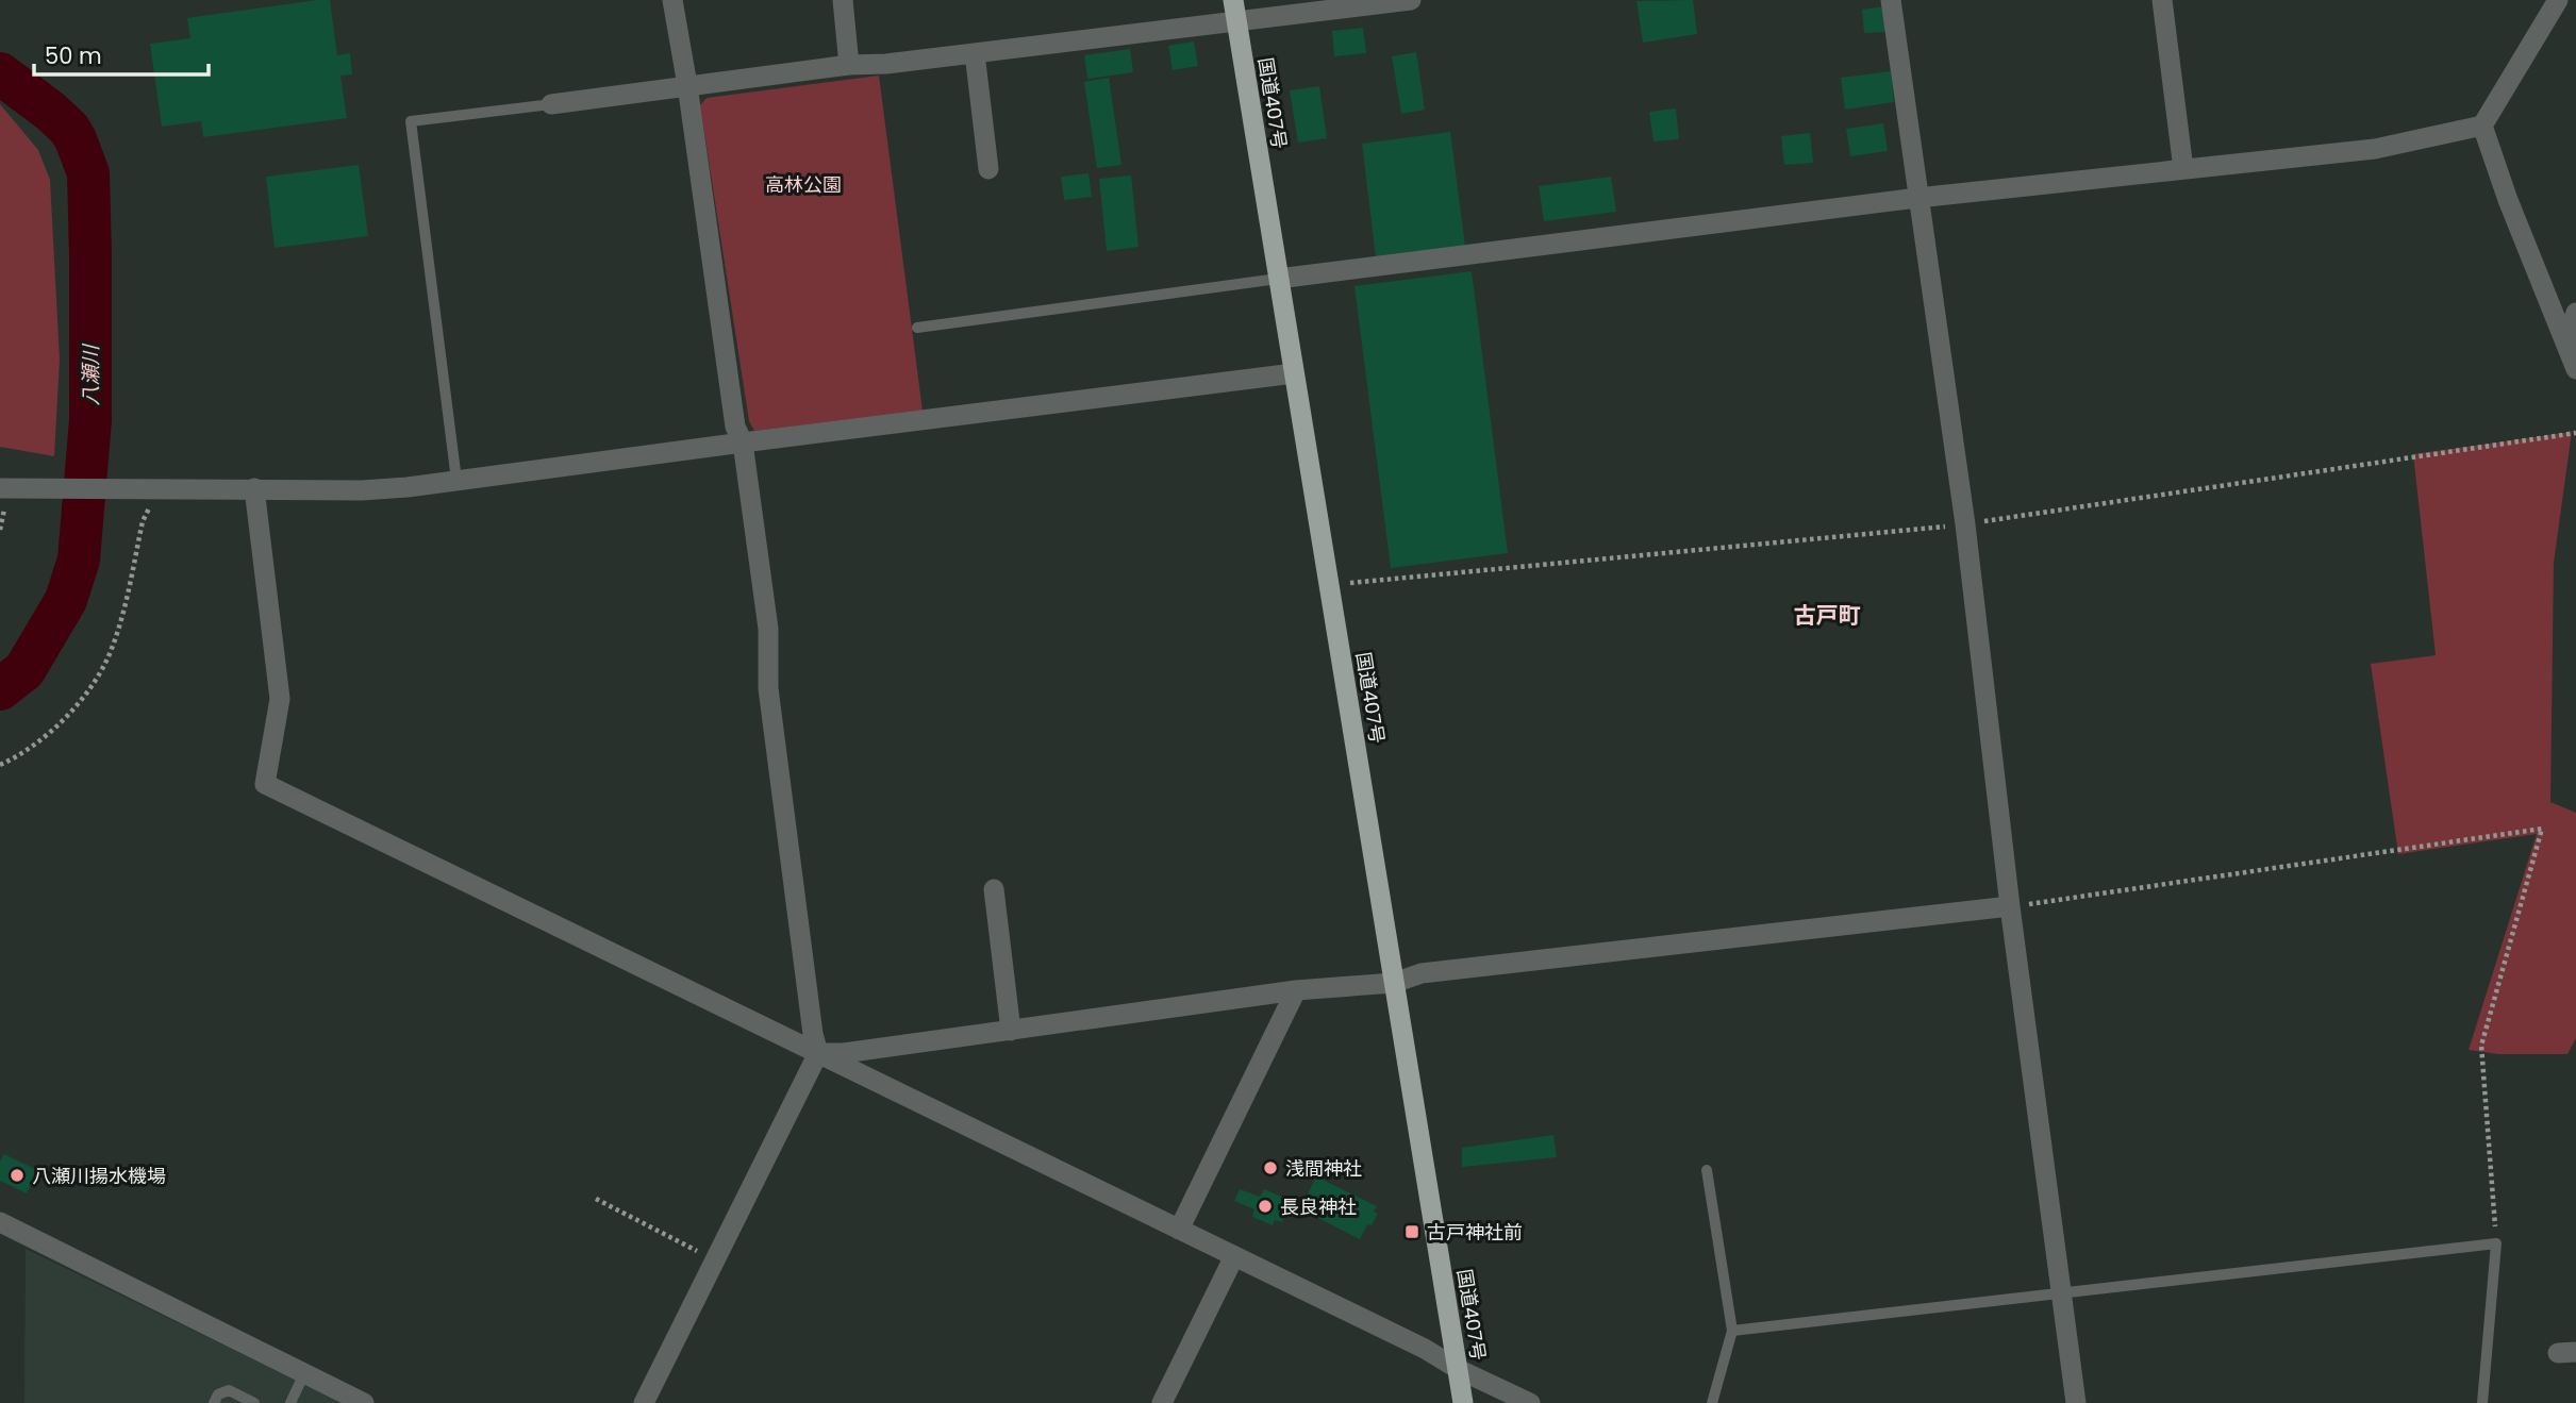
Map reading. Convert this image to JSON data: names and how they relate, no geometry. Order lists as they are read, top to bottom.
{
  "streets": {
    "highway": ["国道407号"]
  },
  "districts": ["古戸町"],
  "water": ["八瀬川"],
  "parks": ["高林公園"],
  "places": {
    "other": ["浅間神社", "八瀬川揚水機場", "長良神社"],
    "transit": ["古戸神社前"]
  },
  "scale_bar": "50 m"
}
